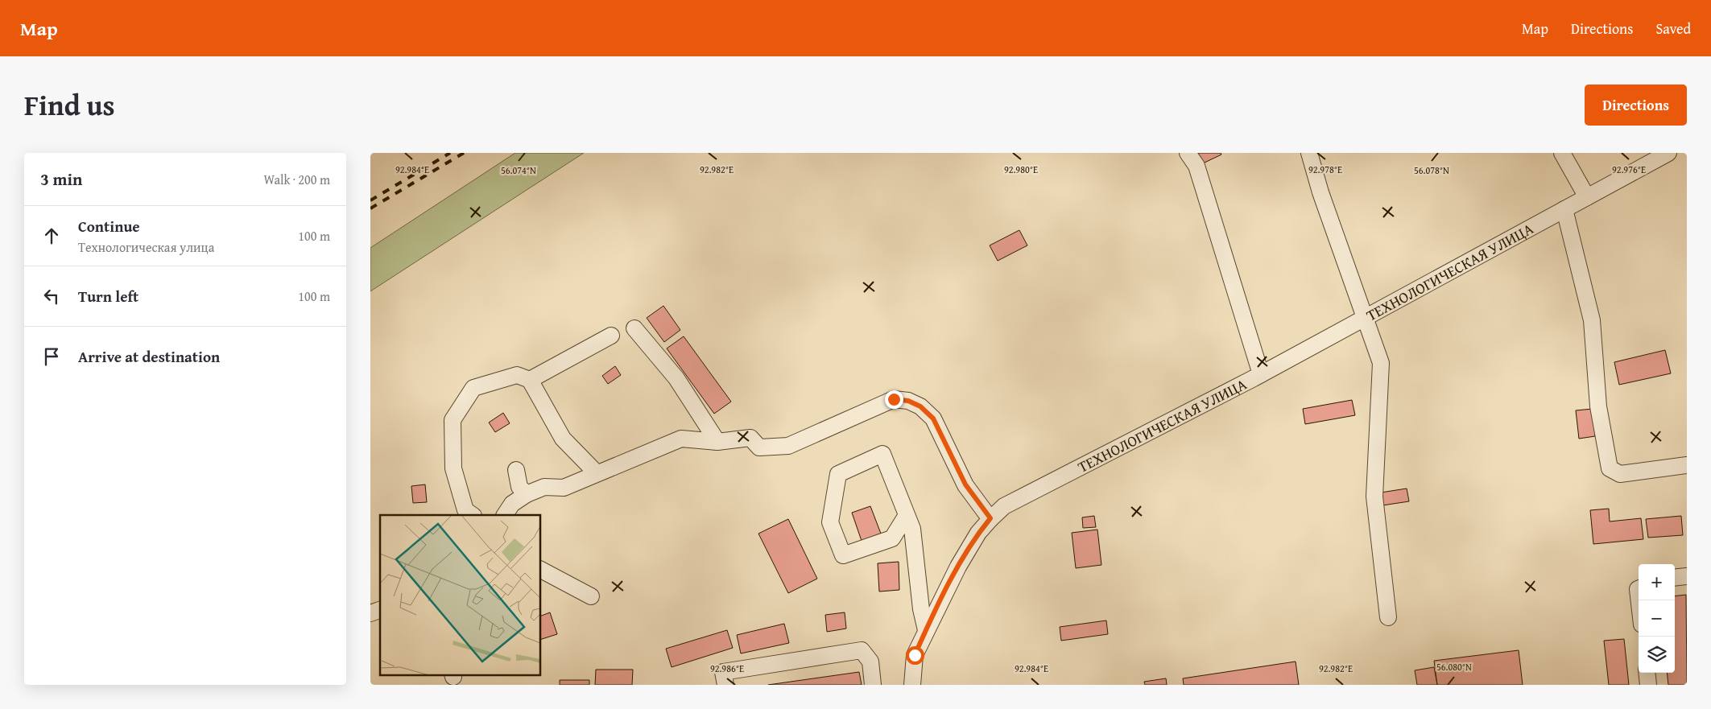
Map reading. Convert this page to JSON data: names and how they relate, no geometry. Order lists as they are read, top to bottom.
{
  "streets": {
    "street": ["ТЕХНОЛОГИЧЕСКАЯ УЛИЦА"]
  },
  "page": {
    "header": "Map",
    "nav": ["Map", "Directions", "Saved"],
    "title": "Find us",
    "buttons": "Directions",
    "heading": ["3 min", "Walk · 200 m"],
    "list": [
      ["Continue", "Технологическая улица", "100 m"],
      ["Turn left", "100 m"],
      "Arrive at destination"
    ],
    "map_buttons": ["+", "−"]
  },
  "coordinates": [
    "92.984°E",
    "92.982°E",
    "92.980°E",
    "92.978°E",
    "92.976°E",
    "56.074°N",
    "56.078°N",
    "56.080°N",
    "92.986°E"
  ]
}
